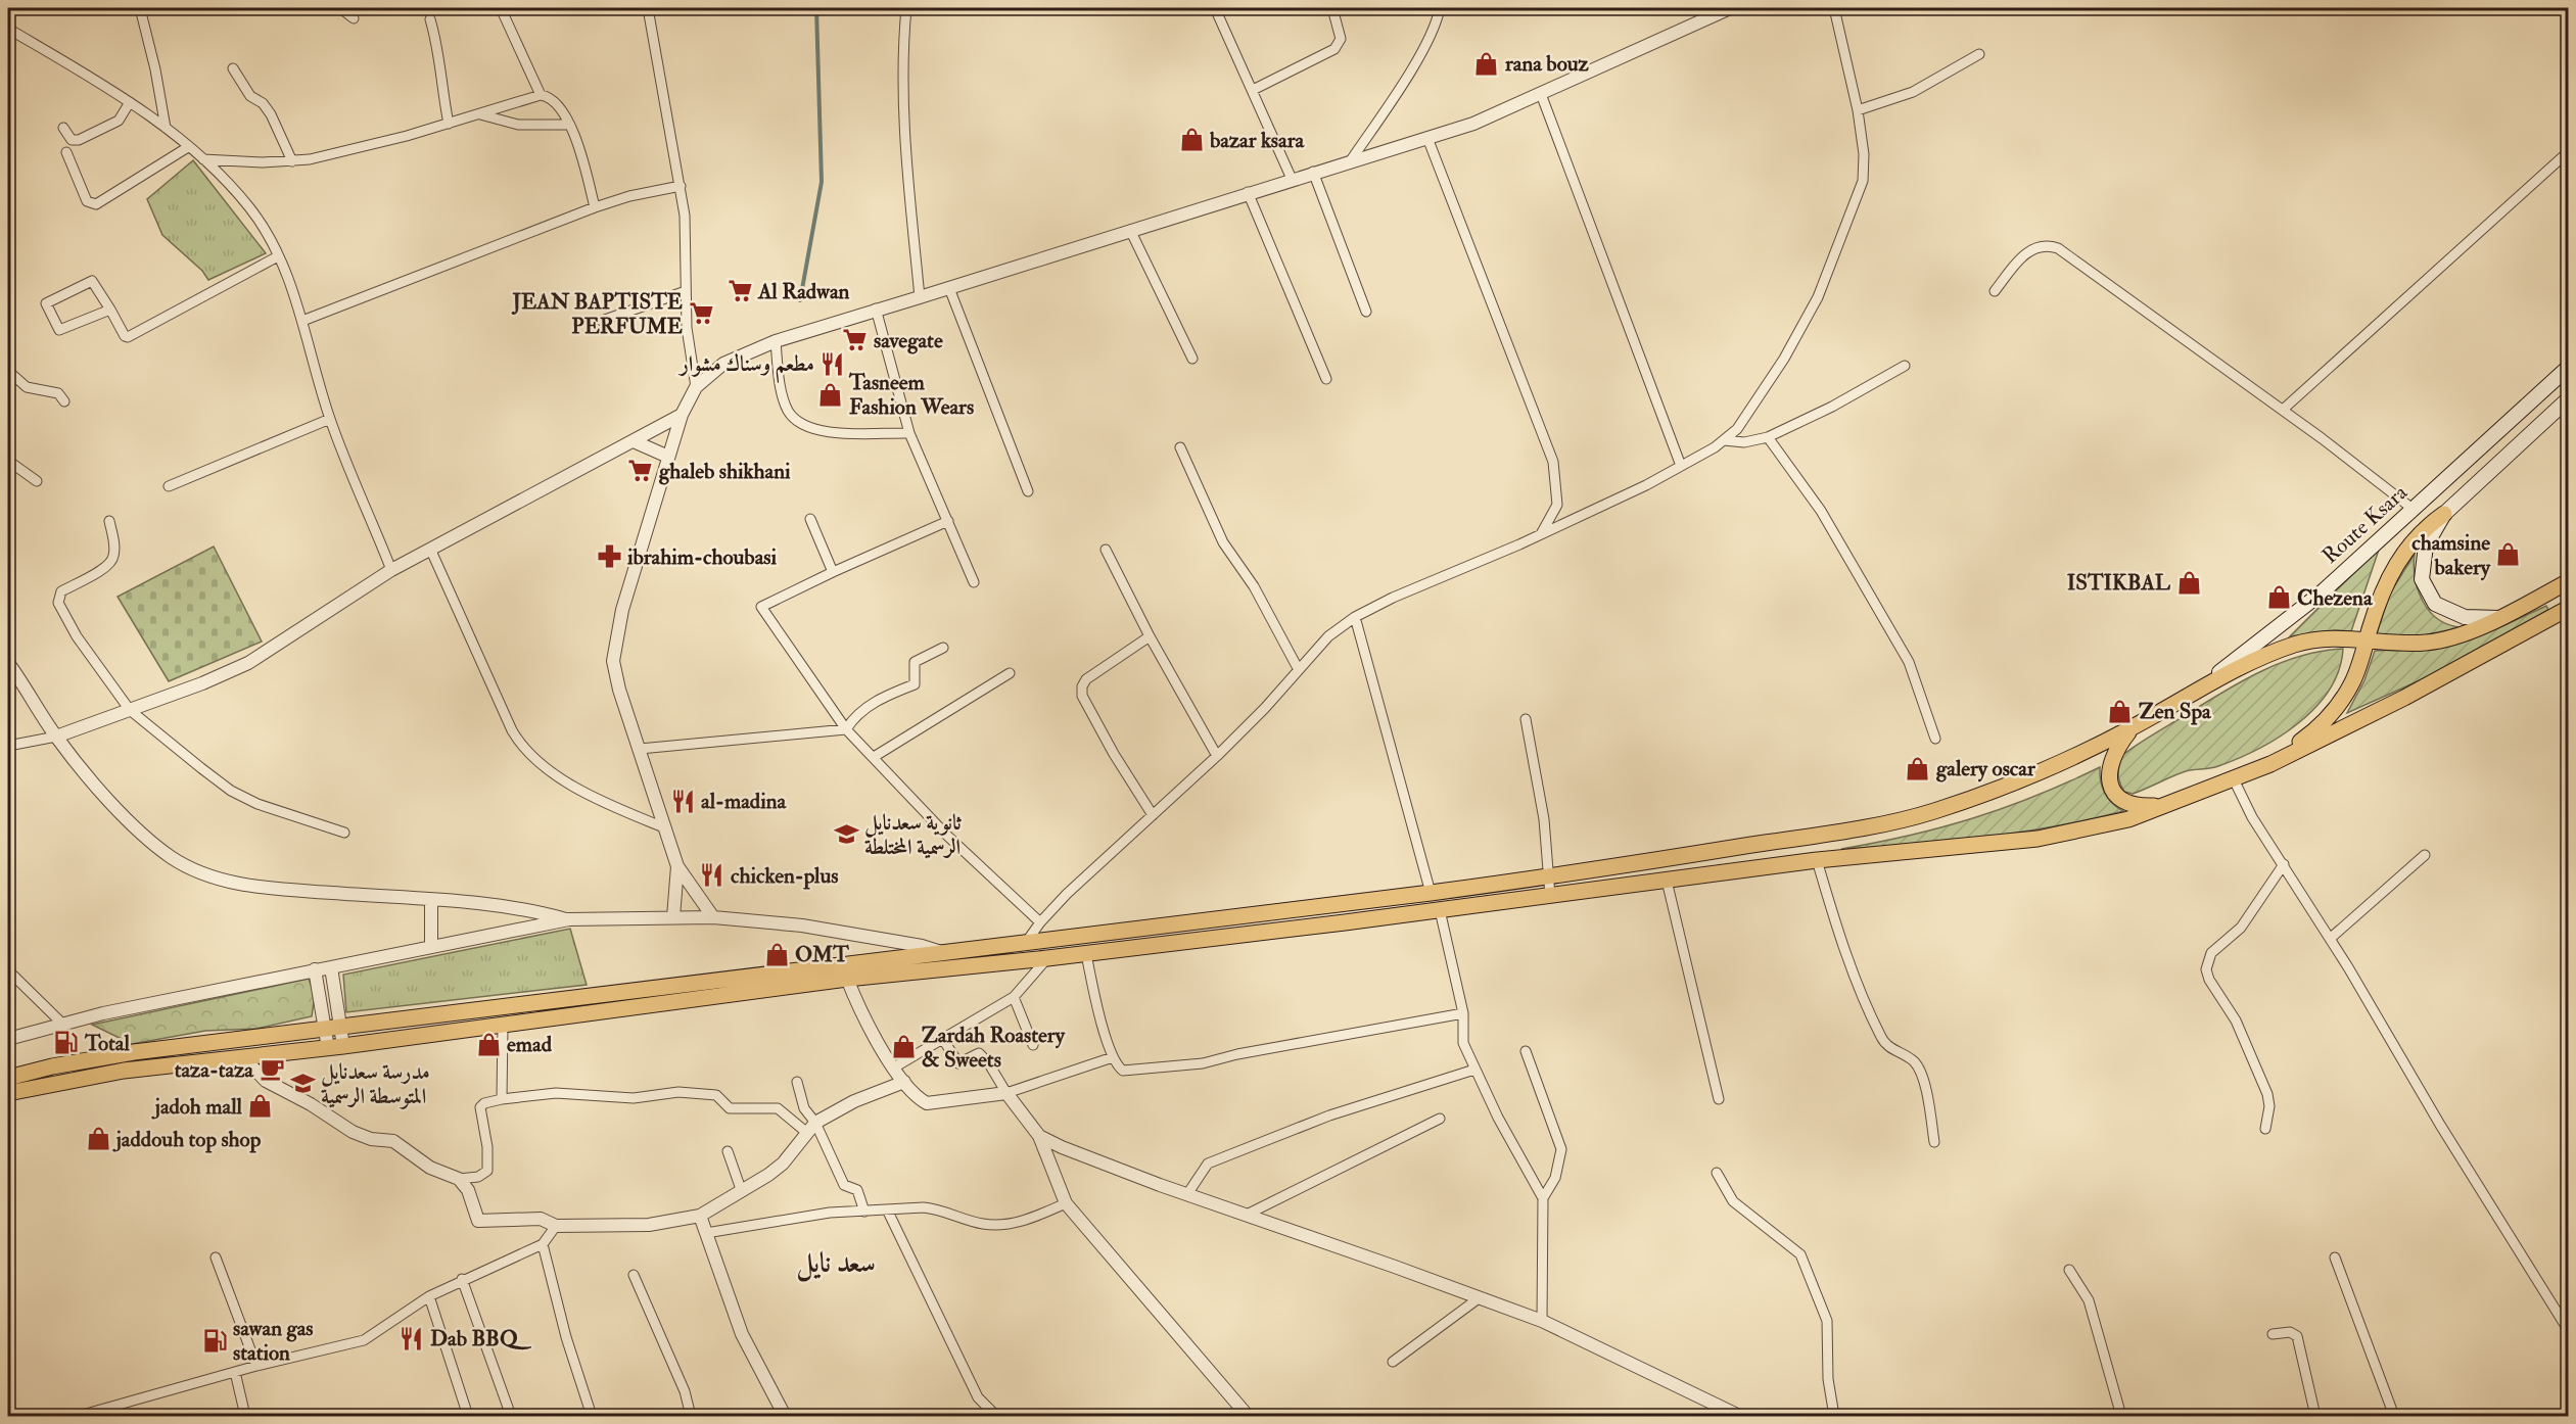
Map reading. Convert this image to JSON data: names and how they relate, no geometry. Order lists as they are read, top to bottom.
{
  "streets": {
    "main road": ["Route Ksara"]
  },
  "districts": ["سعد نايل"],
  "places": {
    "shop": [
      "rana bouz",
      "bazar ksara",
      "Tasneem Fashion Wears",
      "chamsine bakery",
      "ISTIKBAL",
      "Chezena",
      "Zen Spa",
      "galery oscar",
      "OMT",
      "emad",
      "Zardah Roastery & Sweets",
      "jadoh mall",
      "jaddouh top shop"
    ],
    "supermarket": [
      "Al Radwan",
      "JEAN BAPTISTE PERFUME",
      "savegate",
      "ghaleb shikhani"
    ],
    "restaurant": [
      "مطعم وسناك مشوار",
      "al-madina",
      "chicken-plus",
      "Dab BBQ"
    ],
    "pharmacy": ["ibrahim-choubasi"],
    "school or university": ["ثانوية سعدنايل الرسمية المختلطة", "مدرسة سعدنايل المتوسطة الرسمية"],
    "fuel station": ["Total", "sawan gas station"],
    "cafe": ["taza-taza"]
  }
}
